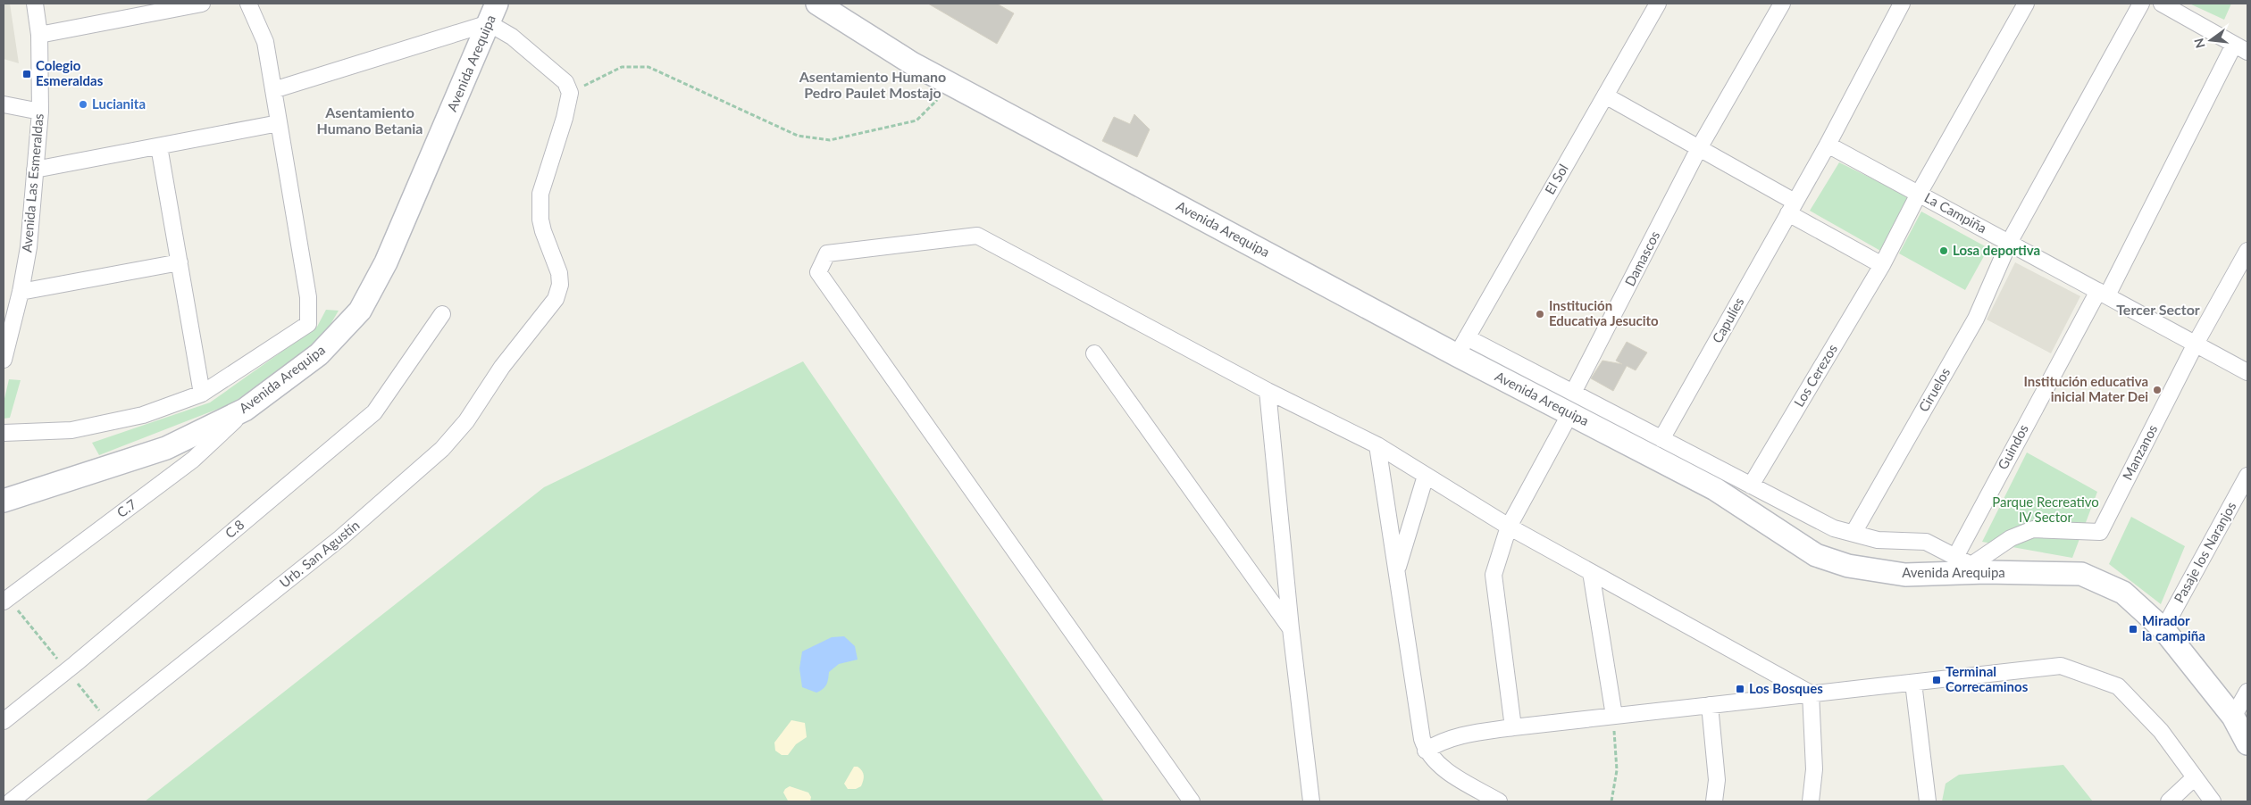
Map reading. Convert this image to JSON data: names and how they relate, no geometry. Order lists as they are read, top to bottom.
{
  "streets": {
    "street": [
      "Avenida Arequipa",
      "El Sol",
      "Avenida Las Esmeraldas",
      "La Campiña",
      "Damascos",
      "Capulíes",
      "Los Cerezos",
      "Ciruelos",
      "Guindos",
      "Manzanos",
      "C.7",
      "C.8",
      "Pasaje los Naranjos",
      "Urb. San Agustín"
    ]
  },
  "crossings": [
    ["Avenida Arequipa", "El Sol"],
    ["Avenida Arequipa", "Damascos"],
    ["Avenida Arequipa", "Manzanos"],
    ["Avenida Arequipa", "C.7"],
    ["Avenida Arequipa", "Pasaje los Naranjos"],
    ["La Campiña", "Capulíes"],
    ["La Campiña", "Los Cerezos"],
    ["La Campiña", "Ciruelos"],
    ["La Campiña", "Guindos"],
    ["La Campiña", "Manzanos"]
  ],
  "districts": ["Asentamiento Humano Pedro Paulet Mostajo", "Asentamiento Humano Betania", "Tercer Sector"],
  "parks": ["Parque Recreativo IV Sector"],
  "places": {
    "transit": [
      "Colegio Esmeraldas",
      "Mirador la campiña",
      "Terminal Correcaminos",
      "Los Bosques"
    ],
    "other": [
      "Lucianita",
      "Losa deportiva",
      "Institución Educativa Jesucito",
      "Institución educativa inicial Mater Dei"
    ]
  },
  "north": "left"
}
